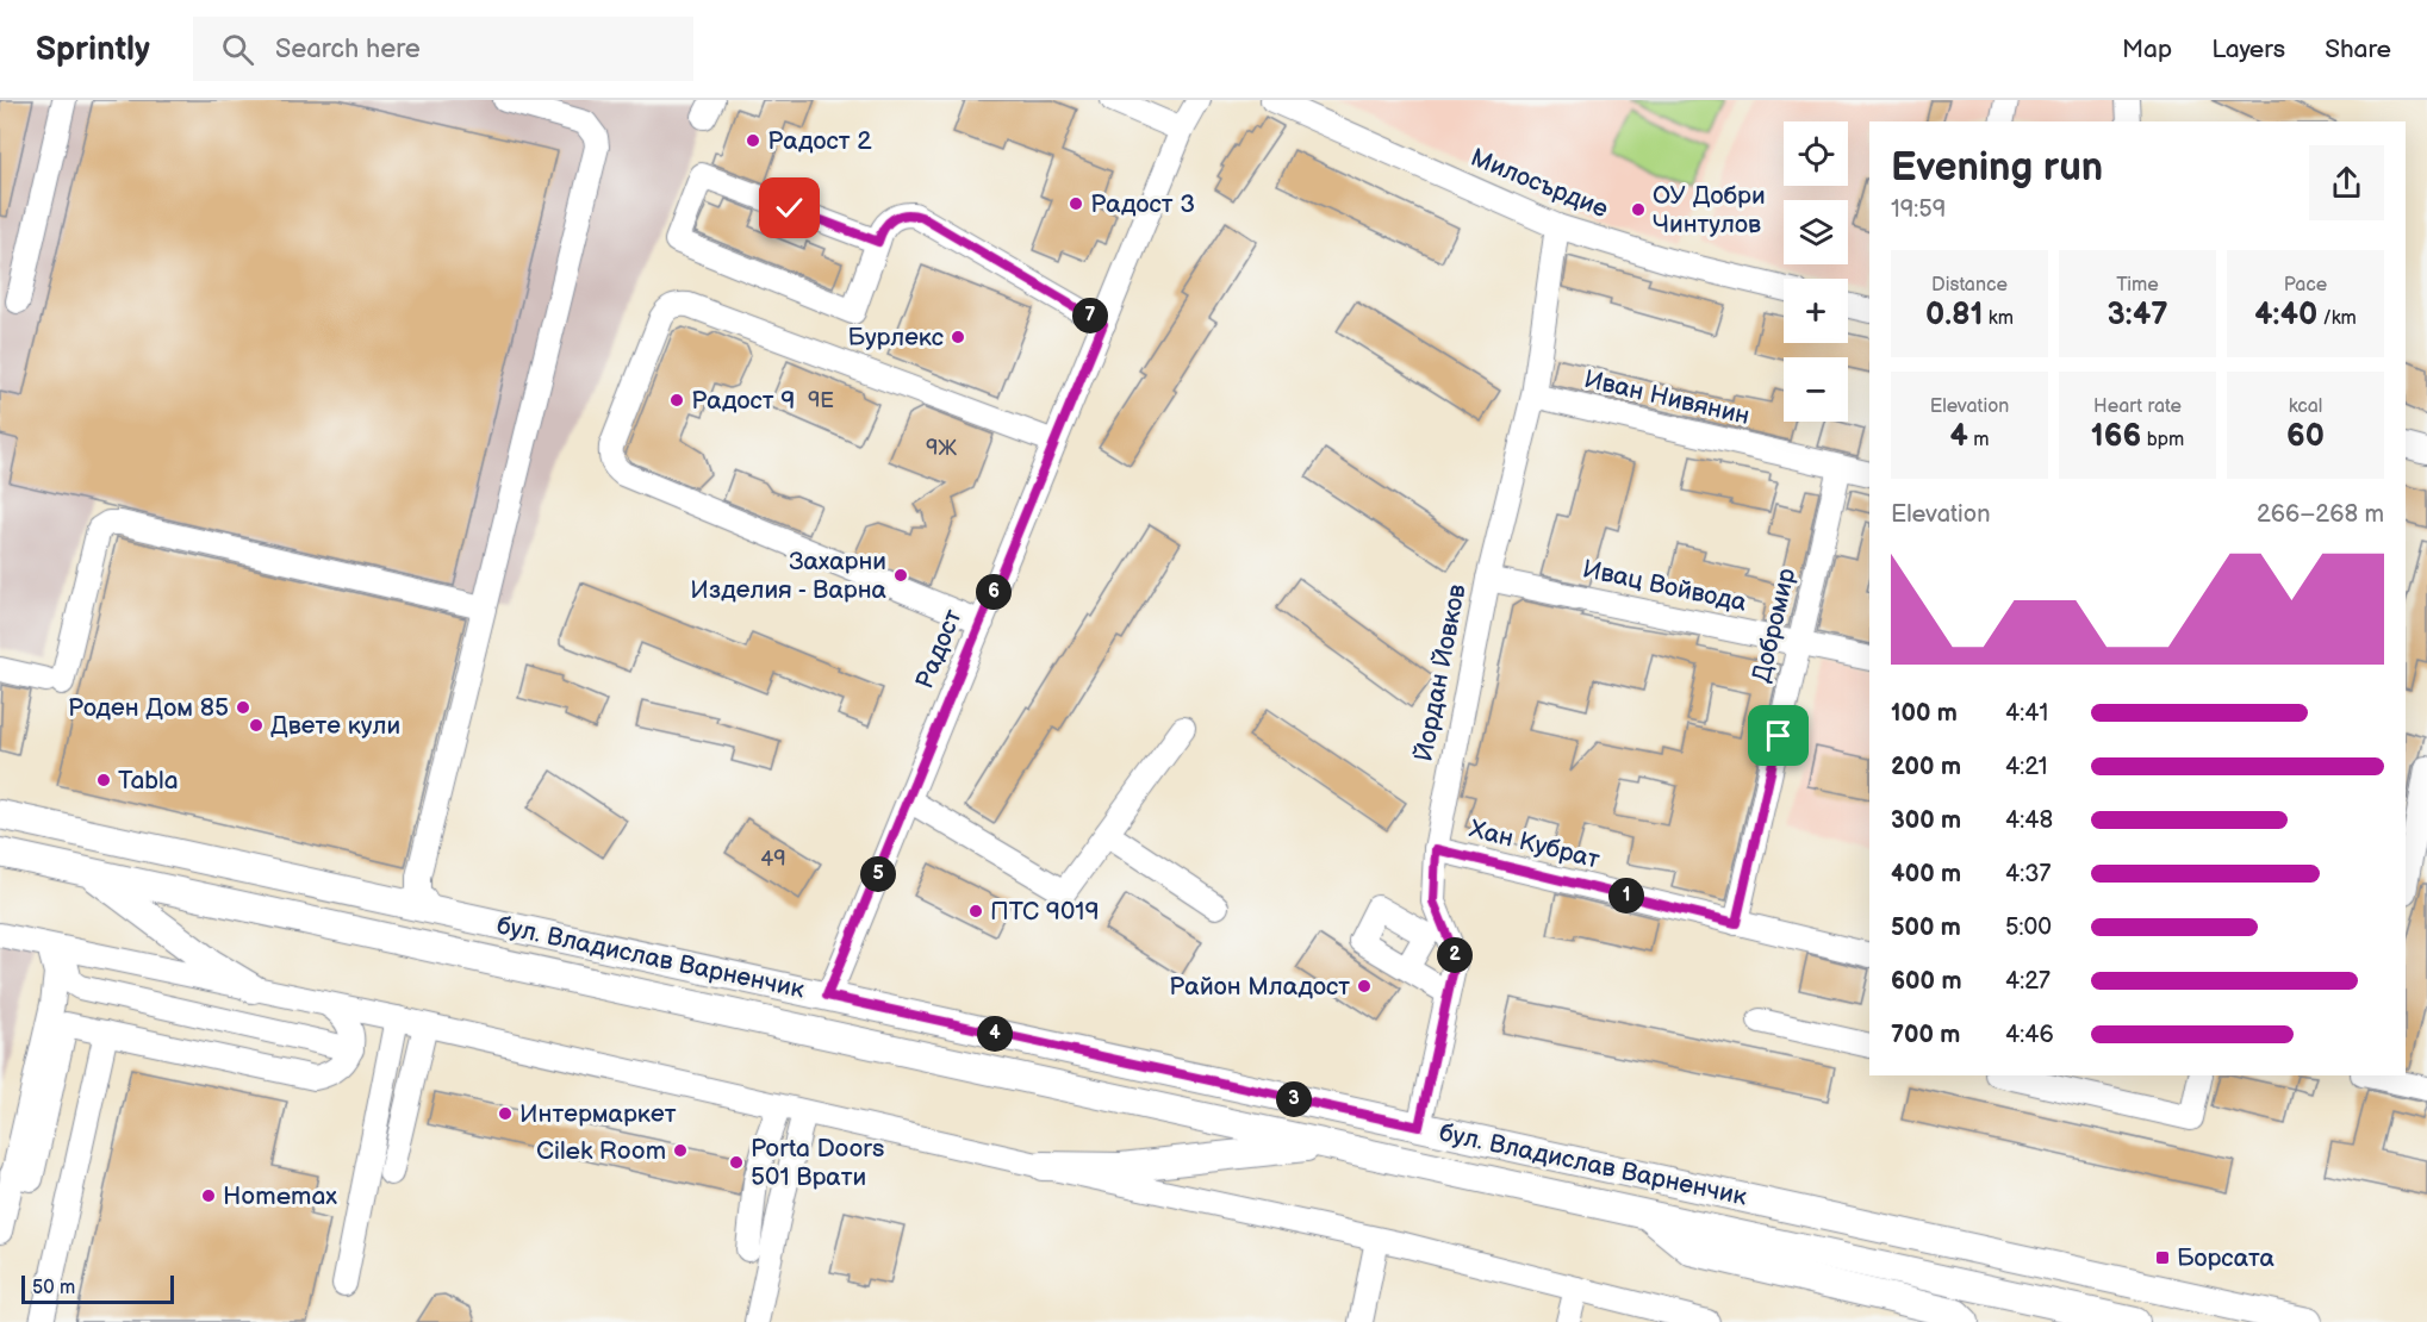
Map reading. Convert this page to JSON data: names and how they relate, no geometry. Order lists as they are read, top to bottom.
{
  "streets": {
    "main road": ["бул. Владислав Варненчик"],
    "street": [
      "Милосърдие",
      "Иван Нивянин",
      "Ивац Войвода",
      "Добромир",
      "Радост",
      "Йордан Йовков",
      "Хан Кубрат"
    ]
  },
  "crossings": [
    ["Милосърдие", "Йордан Йовков"],
    ["Иван Нивянин", "Добромир"],
    ["Иван Нивянин", "Йордан Йовков"],
    ["Ивац Войвода", "Добромир"],
    ["Ивац Войвода", "Йордан Йовков"],
    ["Добромир", "Хан Кубрат"],
    ["Радост", "бул. Владислав Варненчик"],
    ["Йордан Йовков", "Хан Кубрат"],
    ["Йордан Йовков", "бул. Владислав Варненчик"]
  ],
  "places": {
    "other": [
      "Радост 2",
      "Радост 3",
      "ОУ Добри Чинтулов",
      "Бурлекс",
      "Радост 9",
      "Захарни Изделия - Варна",
      "Роден Дом 85",
      "Двете кули",
      "Tabla",
      "ПТС 9019",
      "Район Младост",
      "Интермаркет",
      "Cilek Room",
      "Porta Doors 501 Врати",
      "Homemax"
    ],
    "transit": ["Борсата"]
  },
  "house_numbers": ["9Е", "9Ж", "49"],
  "scale_bar": "50 m",
  "page": {
    "header": "Sprintly",
    "search": "Search here",
    "nav": ["Map", "Layers", "Share"],
    "map_buttons": ["+", "−"],
    "heading": ["Evening run", "19:59"],
    "stats": [
      ["Distance", "0.81 km"],
      ["Time", "3:47"],
      ["Pace", "4:40 /km"],
      ["Elevation", "4 m"],
      ["Heart rate", "166 bpm"],
      ["kcal", "60"]
    ],
    "pins": [
      "7",
      "6",
      "5",
      "1",
      "2",
      "4",
      "3"
    ],
    "chart": ["Elevation", "266–268 m"],
    "list": [
      {
        "name": "100 m",
        "note": "4:41"
      },
      {
        "name": "200 m",
        "note": "4:21"
      },
      {
        "name": "300 m",
        "note": "4:48"
      },
      {
        "name": "400 m",
        "note": "4:37"
      },
      {
        "name": "500 m",
        "note": "5:00"
      },
      {
        "name": "600 m",
        "note": "4:27"
      },
      {
        "name": "700 m",
        "note": "4:46"
      }
    ],
    "scale": "50 m"
  }
}
